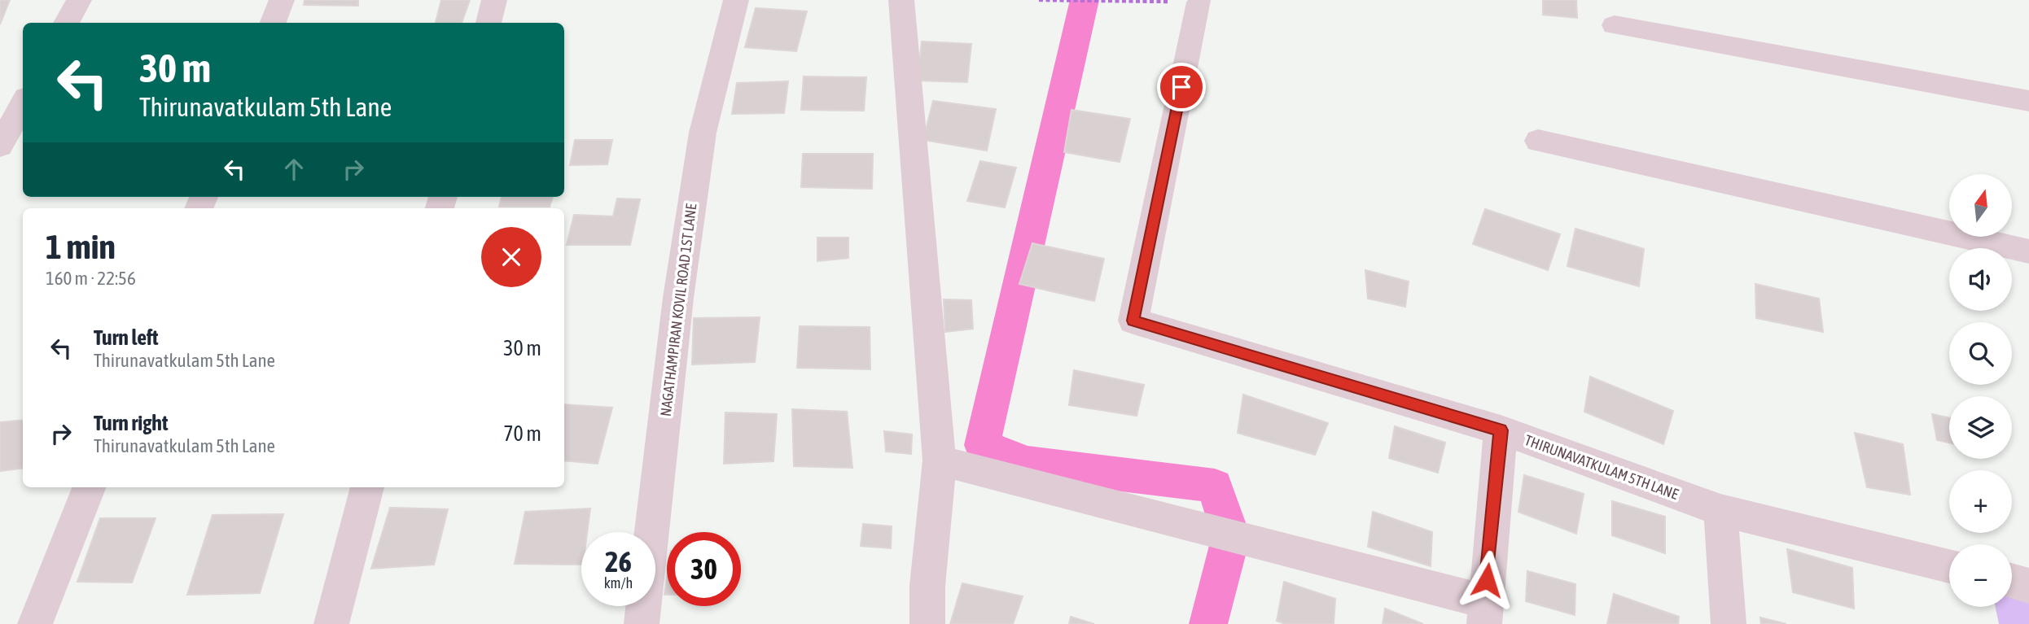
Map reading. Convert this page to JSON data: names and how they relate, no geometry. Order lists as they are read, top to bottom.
{
  "streets": {
    "street": ["NAGATHAMPIRAN KOVIL ROAD 1ST LANE", "THIRUNAVATKULAM 5TH LANE"]
  },
  "north": "top",
  "page": {
    "turn": ["30 m", "Thirunavatkulam 5th Lane"],
    "map_buttons": ["+", "−"],
    "heading": ["1 min", "160 m · 22:56"],
    "list": [
      {
        "name": "Turn left",
        "note": "Thirunavatkulam 5th Lane",
        "value": "30 m"
      },
      {
        "name": "Turn right",
        "note": "Thirunavatkulam 5th Lane",
        "value": "70 m"
      }
    ],
    "speed": "26 km/h",
    "limit": "30"
  }
}
